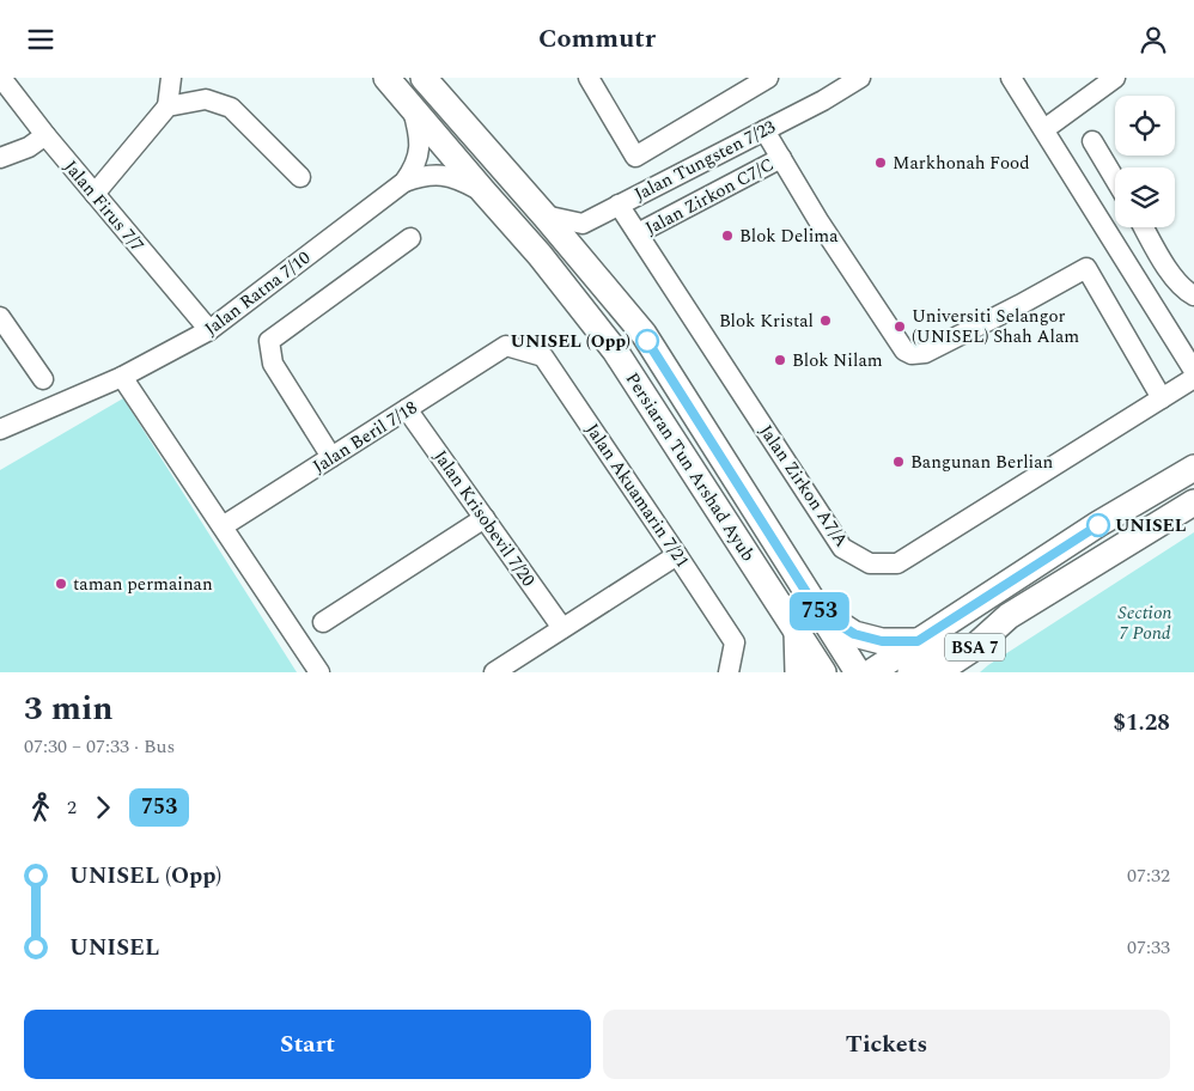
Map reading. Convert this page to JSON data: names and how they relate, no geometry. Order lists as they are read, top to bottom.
{
  "streets": {
    "main road": ["Persiaran Tun Arshad Ayub", "BSA 7"],
    "street": [
      "Jalan Tungsten 7/23",
      "Jalan Zirkon C7/C",
      "Jalan Firus 7/7",
      "Jalan Ratna 7/10",
      "Jalan Beril 7/18",
      "Jalan Zirkon A7/A",
      "Jalan Akuamarin 7/21",
      "Jalan Krisobevil 7/20"
    ]
  },
  "crossings": [
    ["Jalan Tungsten 7/23", "Jalan Zirkon A7/A"],
    ["Jalan Zirkon C7/C", "Jalan Zirkon A7/A"],
    ["Jalan Firus 7/7", "Jalan Ratna 7/10"],
    ["Jalan Ratna 7/10", "Persiaran Tun Arshad Ayub"],
    ["Jalan Beril 7/18", "Jalan Akuamarin 7/21"],
    ["Jalan Beril 7/18", "Jalan Krisobevil 7/20"]
  ],
  "parks": ["Section 7 Pond"],
  "places": [
    "Markhonah Food",
    "Blok Delima",
    "Blok Kristal",
    "Universiti Selangor (UNISEL) Shah Alam",
    "UNISEL (Opp)",
    "Blok Nilam",
    "Bangunan Berlian",
    "UNISEL",
    "taman permainan"
  ],
  "lines": ["bus line 753"],
  "page": {
    "header": "Commutr",
    "on_map": "753",
    "heading": ["3 min", "07:30 – 07:33 · Bus", "$1.28"],
    "legs": ["2", "753"],
    "list": [
      {
        "name": "UNISEL (Opp)",
        "value": "07:32"
      },
      {
        "name": "UNISEL",
        "value": "07:33"
      }
    ],
    "buttons": ["Start", "Tickets"]
  }
}
